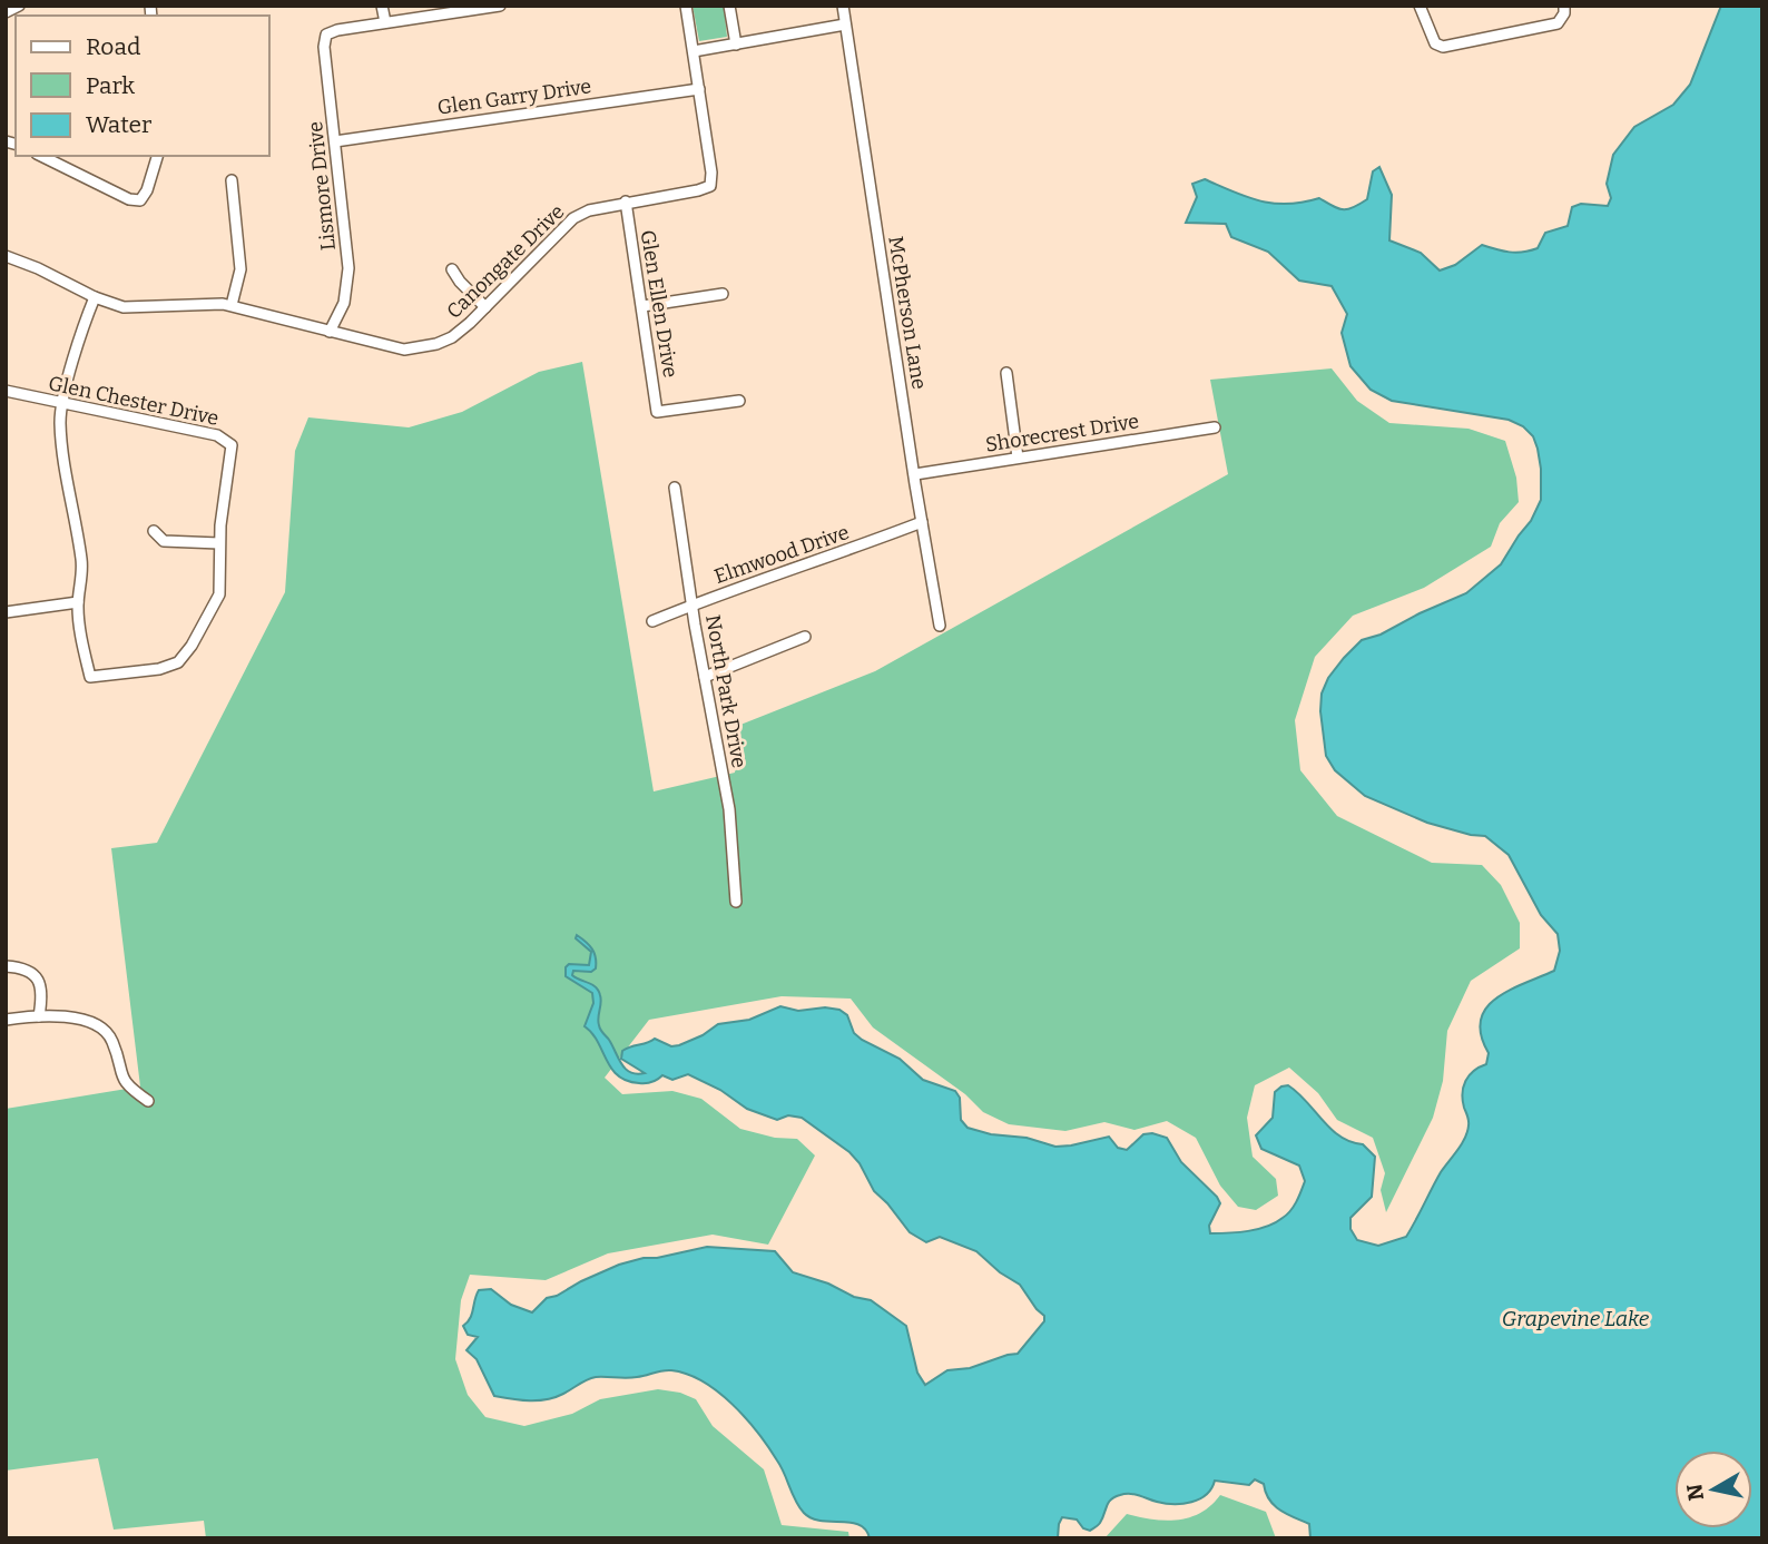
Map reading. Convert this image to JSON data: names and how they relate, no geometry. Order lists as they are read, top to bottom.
{
  "streets": {
    "street": [
      "Glen Garry Drive",
      "Lismore Drive",
      "Canongate Drive",
      "Glen Ellen Drive",
      "McPherson Lane",
      "Glen Chester Drive",
      "Shorecrest Drive",
      "Elmwood Drive",
      "North Park Drive"
    ]
  },
  "crossings": [
    ["Glen Garry Drive", "Lismore Drive"],
    ["Glen Garry Drive", "Canongate Drive"],
    ["Lismore Drive", "Canongate Drive"],
    ["Canongate Drive", "Glen Ellen Drive"],
    ["McPherson Lane", "Shorecrest Drive"],
    ["McPherson Lane", "Elmwood Drive"],
    ["Elmwood Drive", "North Park Drive"]
  ],
  "water": ["Grapevine Lake"],
  "legend": ["Road", "Park", "Water"],
  "north": "left"
}
